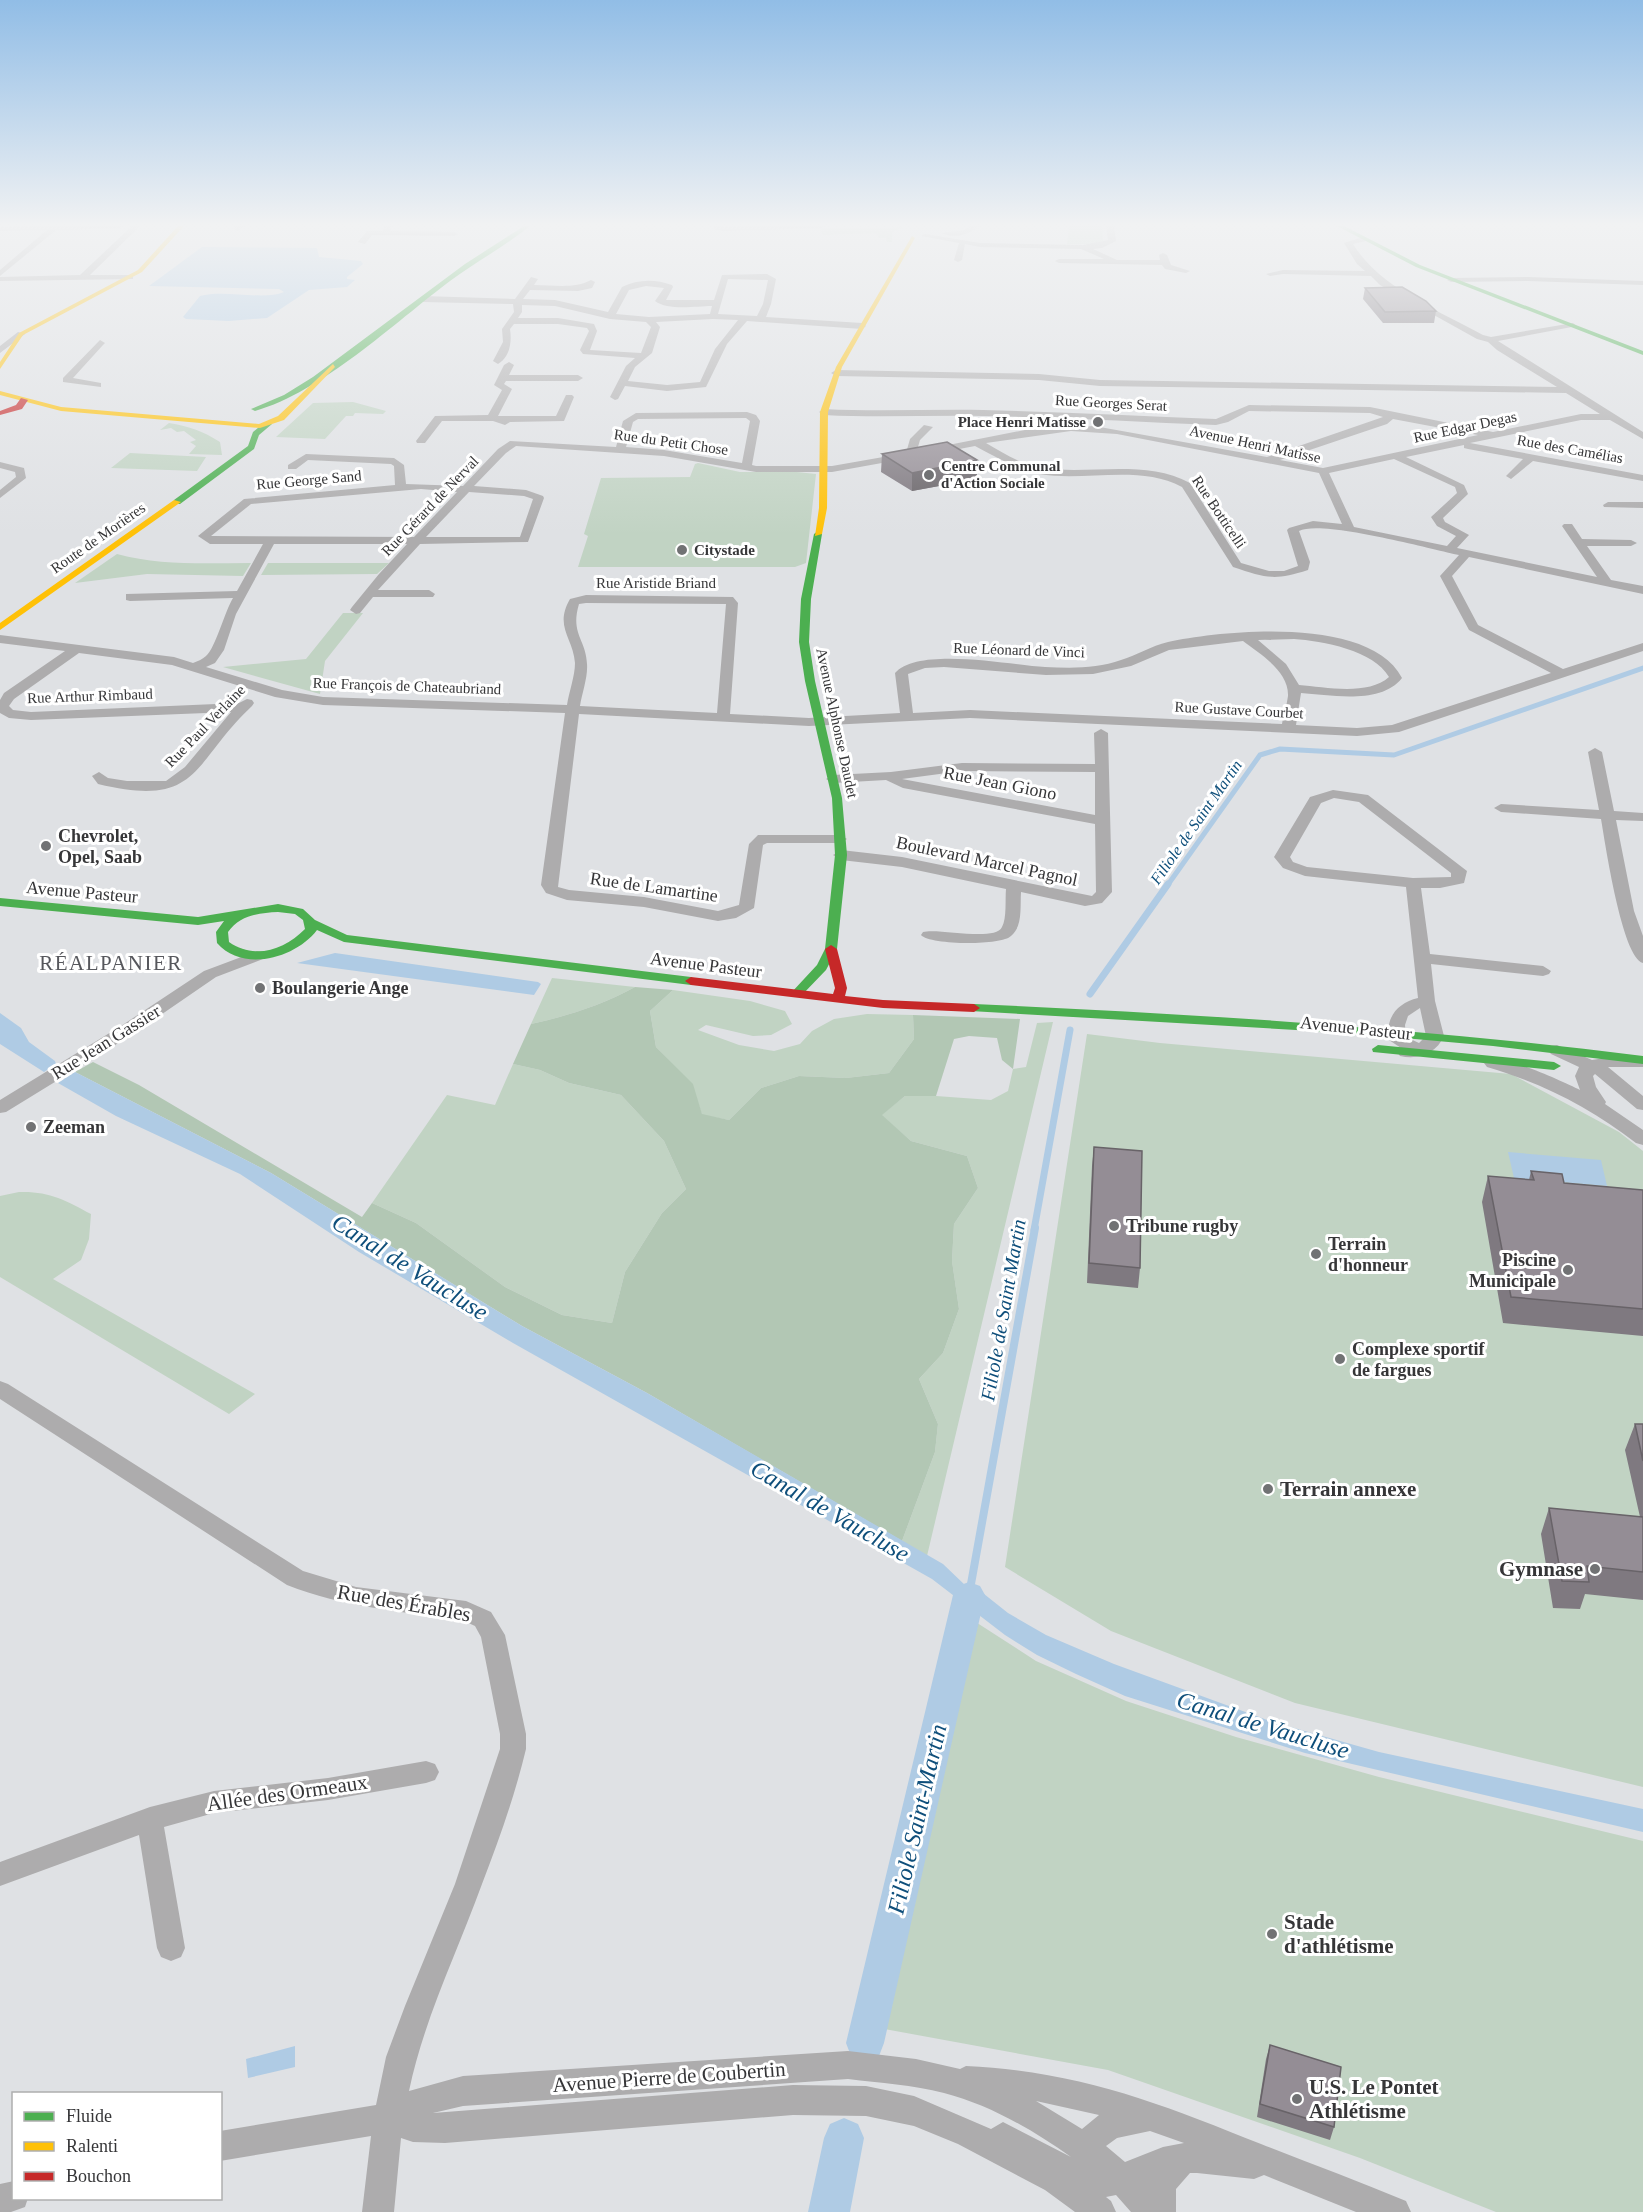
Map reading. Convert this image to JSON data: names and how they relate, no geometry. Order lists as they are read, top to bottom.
{
  "streets": {
    "main road": ["Route de Morières", "Avenue Alphonse Daudet", "Avenue Pasteur"],
    "street": [
      "Rue Georges Serat",
      "Rue Edgar Degas",
      "Rue du Petit Chose",
      "Avenue Henri Matisse",
      "Rue des Camélias",
      "Rue George Sand",
      "Rue Gérard de Nerval",
      "Rue Botticelli",
      "Rue Aristide Briand",
      "Rue Léonard de Vinci",
      "Rue François de Chateaubriand",
      "Rue Arthur Rimbaud",
      "Rue Gustave Courbet",
      "Rue Paul Verlaine",
      "Rue Jean Giono",
      "Boulevard Marcel Pagnol",
      "Rue de Lamartine",
      "Rue Jean Gassier",
      "Rue des Érables",
      "Allée des Ormeaux",
      "Avenue Pierre de Coubertin"
    ]
  },
  "crossings": [
    ["Rue Georges Serat", "Rue Edgar Degas"],
    ["Rue Georges Serat", "Avenue Alphonse Daudet"],
    ["Rue Edgar Degas", "Avenue Henri Matisse"],
    ["Rue Edgar Degas", "Rue des Camélias"],
    ["Rue du Petit Chose", "Avenue Henri Matisse"],
    ["Rue du Petit Chose", "Rue Gérard de Nerval"],
    ["Rue du Petit Chose", "Avenue Alphonse Daudet"],
    ["Avenue Henri Matisse", "Rue Botticelli"],
    ["Avenue Henri Matisse", "Avenue Alphonse Daudet"],
    ["Rue George Sand", "Rue Gérard de Nerval"],
    ["Rue Aristide Briand", "Rue François de Chateaubriand"],
    ["Rue Aristide Briand", "Rue de Lamartine"],
    ["Rue Léonard de Vinci", "Rue Gustave Courbet"],
    ["Rue François de Chateaubriand", "Rue Arthur Rimbaud"],
    ["Rue François de Chateaubriand", "Rue Gustave Courbet"],
    ["Rue François de Chateaubriand", "Avenue Alphonse Daudet"],
    ["Rue François de Chateaubriand", "Rue Paul Verlaine"],
    ["Rue François de Chateaubriand", "Rue de Lamartine"],
    ["Rue Arthur Rimbaud", "Rue Paul Verlaine"],
    ["Rue Gustave Courbet", "Avenue Alphonse Daudet"],
    ["Avenue Alphonse Daudet", "Boulevard Marcel Pagnol"],
    ["Avenue Alphonse Daudet", "Rue de Lamartine"],
    ["Avenue Alphonse Daudet", "Avenue Pasteur"],
    ["Rue Jean Giono", "Boulevard Marcel Pagnol"],
    ["Boulevard Marcel Pagnol", "Rue de Lamartine"],
    ["Avenue Pasteur", "Rue Jean Gassier"],
    ["Rue des Érables", "Avenue Pierre de Coubertin"]
  ],
  "districts": ["RÉALPANIER"],
  "water": ["Filiole de Saint Martin", "Canal de Vaucluse", "Filiole Saint-Martin"],
  "places": [
    "Place Henri Matisse",
    "Centre Communal d'Action Sociale",
    "Citystade",
    "Chevrolet, Opel, Saab",
    "Boulangerie Ange",
    "Zeeman",
    "Tribune rugby",
    "Terrain d'honneur",
    "Piscine Municipale",
    "Complexe sportif de fargues",
    "Terrain annexe",
    "Gymnase",
    "Stade d'athlétisme",
    "U.S. Le Pontet Athlétisme"
  ],
  "legend": ["Fluide", "Ralenti", "Bouchon"]
}
